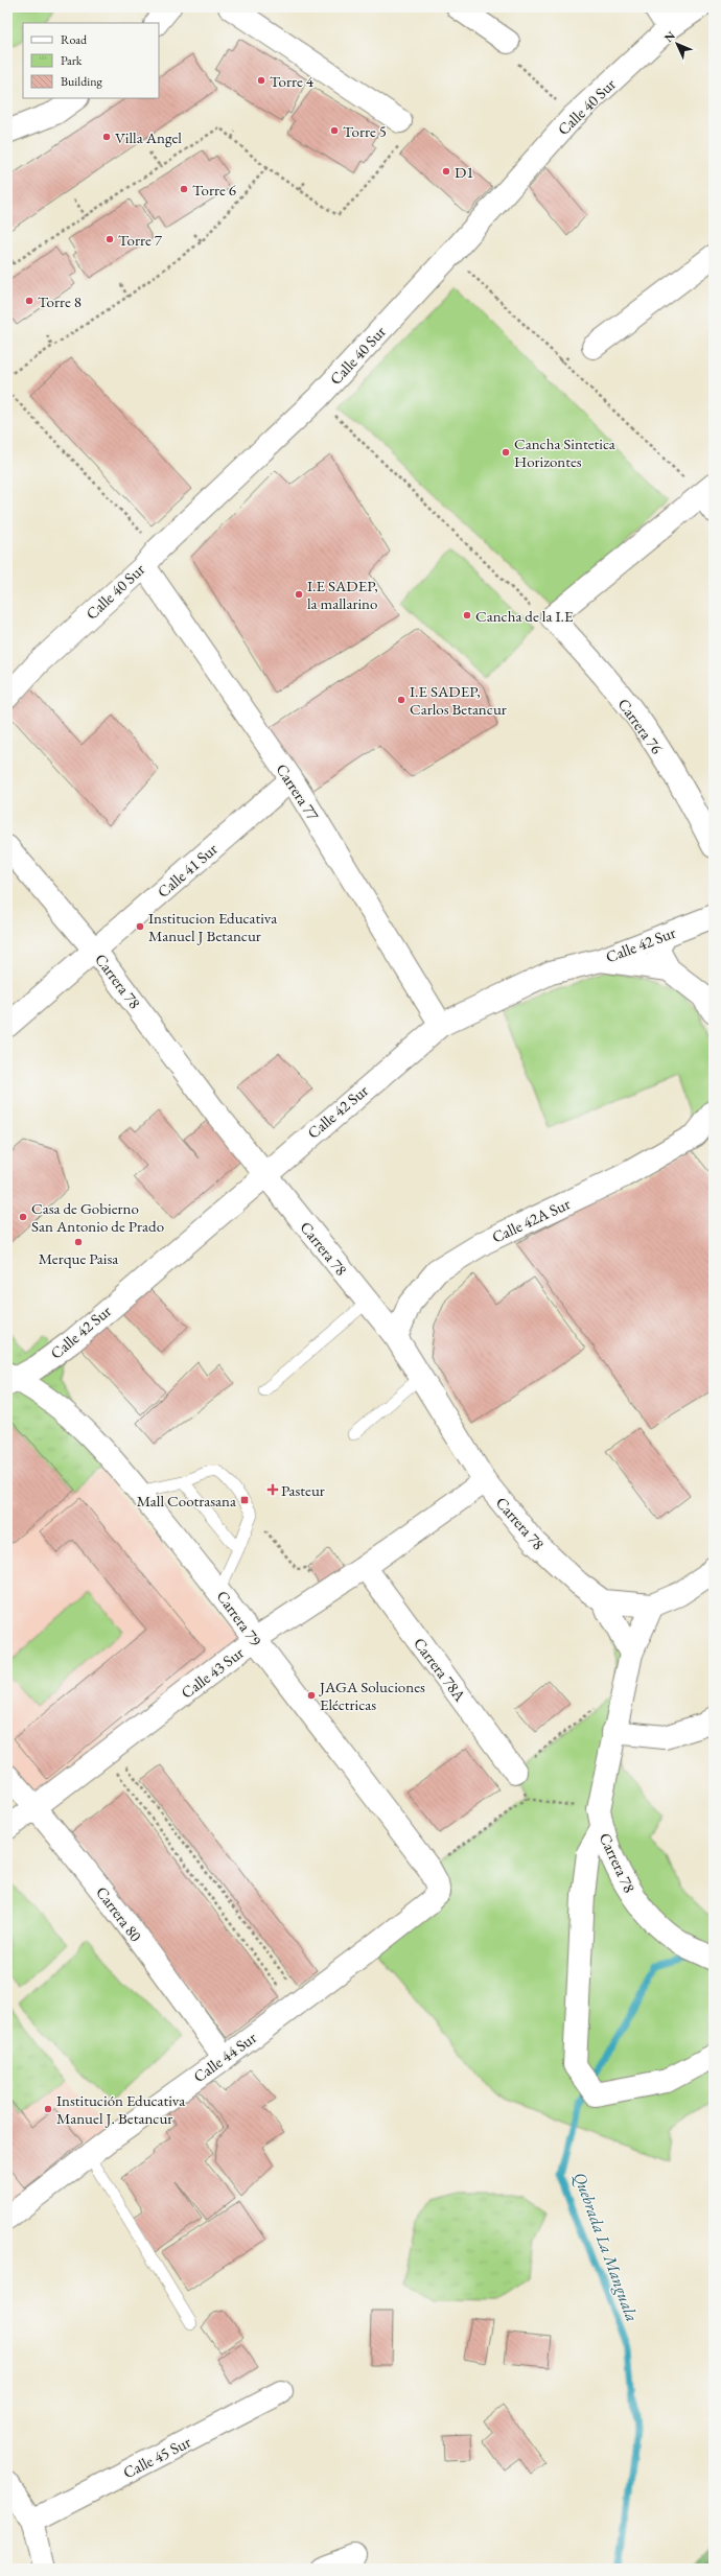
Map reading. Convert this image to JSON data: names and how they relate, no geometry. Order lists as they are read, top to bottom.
{
  "streets": {
    "street": [
      "Calle 40 Sur",
      "Carrera 76",
      "Carrera 77",
      "Calle 41 Sur",
      "Calle 42 Sur",
      "Carrera 78",
      "Calle 42A Sur",
      "Carrera 79",
      "Carrera 78A",
      "Calle 43 Sur",
      "Carrera 80",
      "Calle 44 Sur",
      "Calle 45 Sur"
    ]
  },
  "crossings": [
    ["Calle 40 Sur", "Carrera 77"],
    ["Carrera 77", "Calle 41 Sur"],
    ["Carrera 77", "Calle 42 Sur"],
    ["Calle 41 Sur", "Carrera 78"],
    ["Calle 42 Sur", "Carrera 78"],
    ["Calle 42 Sur", "Carrera 79"],
    ["Carrera 78", "Calle 42A Sur"],
    ["Carrera 78", "Calle 43 Sur"],
    ["Carrera 79", "Calle 43 Sur"],
    ["Carrera 79", "Calle 44 Sur"],
    ["Carrera 78A", "Calle 43 Sur"],
    ["Calle 43 Sur", "Carrera 80"],
    ["Carrera 80", "Calle 44 Sur"]
  ],
  "water": ["Quebrada La Manguala"],
  "places": {
    "other": [
      "Torre 4",
      "Torre 5",
      "Villa Angel",
      "D1",
      "Torre 6",
      "Torre 7",
      "Torre 8",
      "Cancha Sintetica Horizontes",
      "I.E SADEP, la mallarino",
      "Cancha de la I.E",
      "I.E SADEP, Carlos Betancur",
      "Institucion Educativa Manuel J Betancur",
      "Casa de Gobierno San Antonio de Prado",
      "Merque Paisa",
      "JAGA Soluciones Eléctricas",
      "Institución Educativa Manuel J. Betancur"
    ],
    "health": ["Pasteur"],
    "transit": ["Mall Cootrasana"]
  },
  "legend": ["Road", "Park", "Building"],
  "north": "top left"
}
